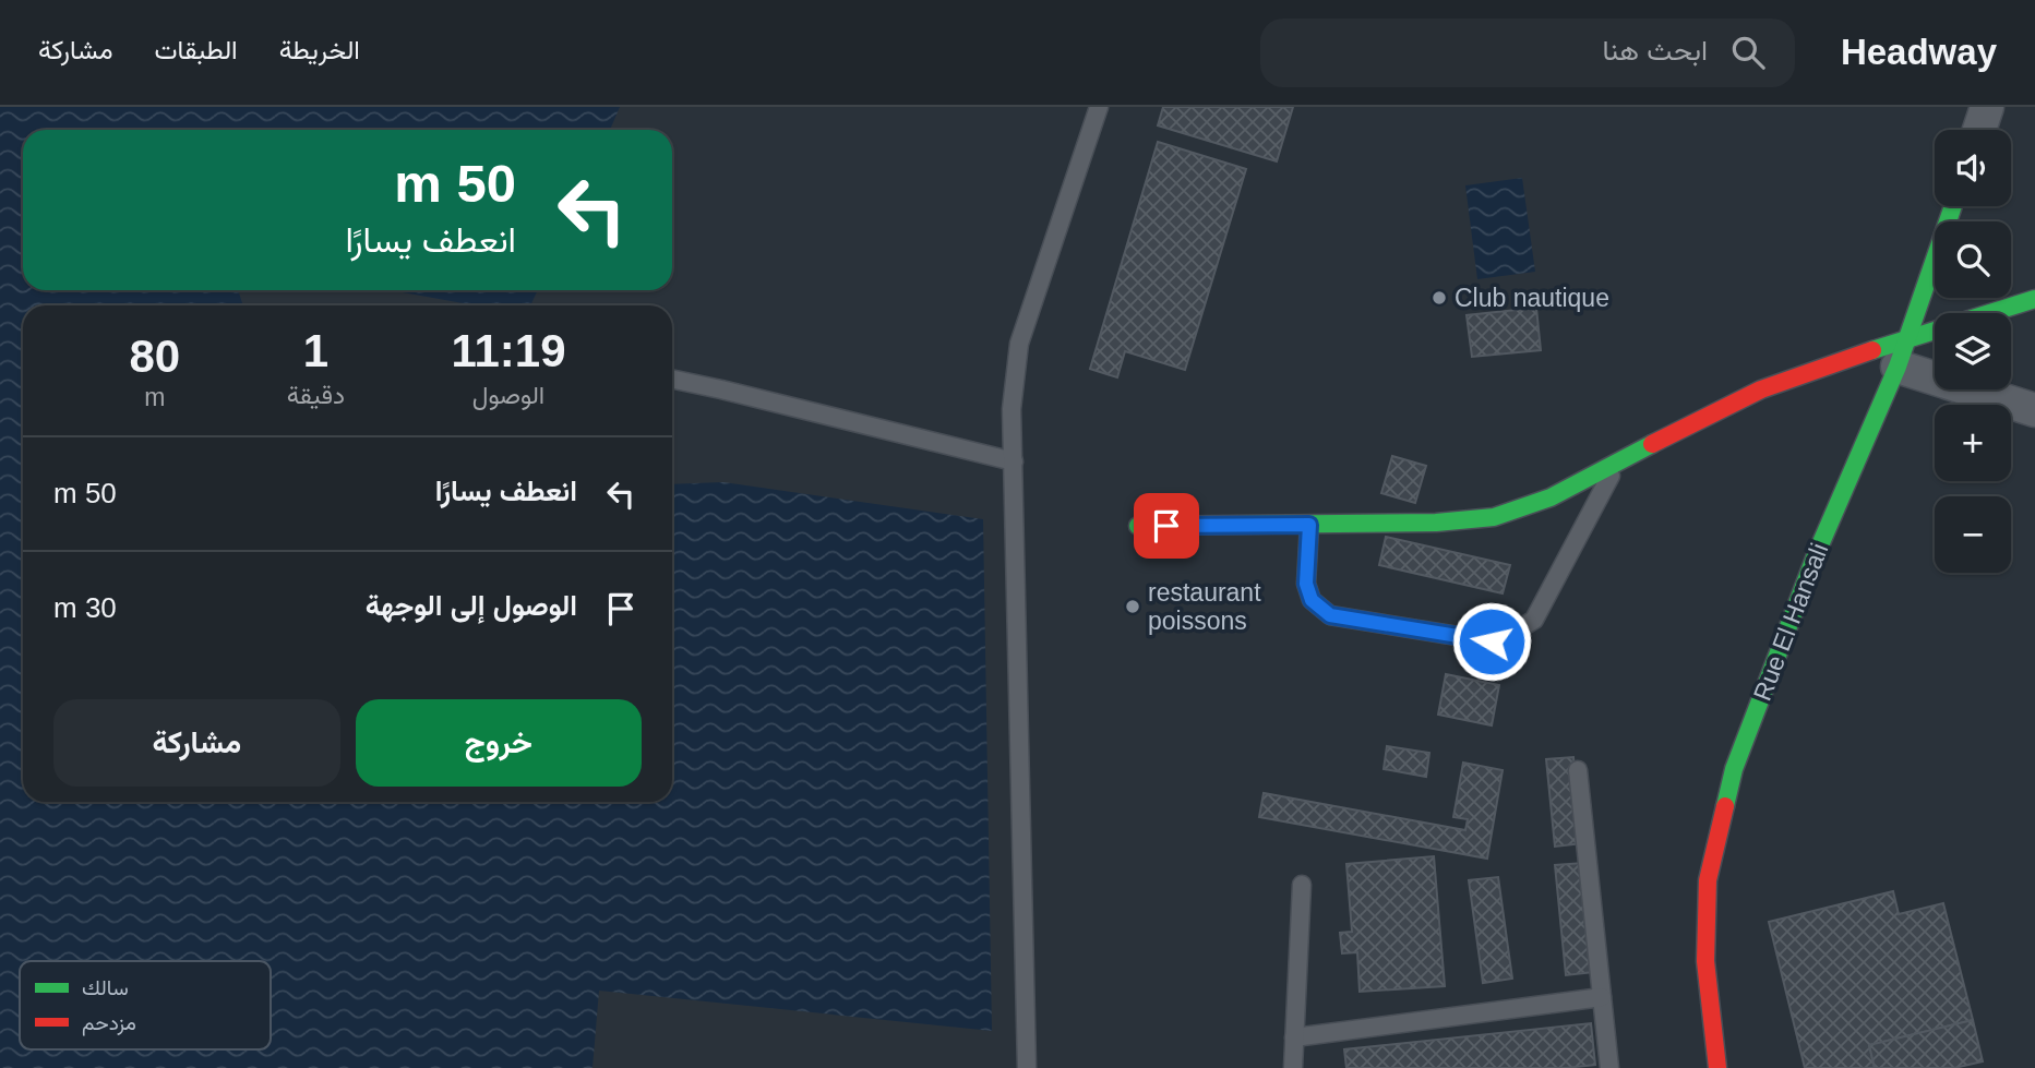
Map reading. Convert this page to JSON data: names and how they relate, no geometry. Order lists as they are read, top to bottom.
{
  "streets": {
    "street": ["Rue El Hansali"]
  },
  "places": ["Club nautique", "restaurant poissons"],
  "legend": ["سالك", "مزدحم"],
  "page": {
    "header": "Headway",
    "search": "ابحث هنا",
    "nav": ["الخريطة", "الطبقات", "مشاركة"],
    "map_buttons": ["+", "−"],
    "turn": ["50 m", "انعطف يسارًا"],
    "eta": [
      "11:19",
      "الوصول",
      "1",
      "دقيقة",
      "80",
      "m"
    ],
    "list": [
      {
        "name": "انعطف يسارًا",
        "value": "50 m"
      },
      {
        "name": "الوصول إلى الوجهة",
        "value": "30 m"
      }
    ],
    "buttons": ["خروج", "مشاركة"]
  }
}
